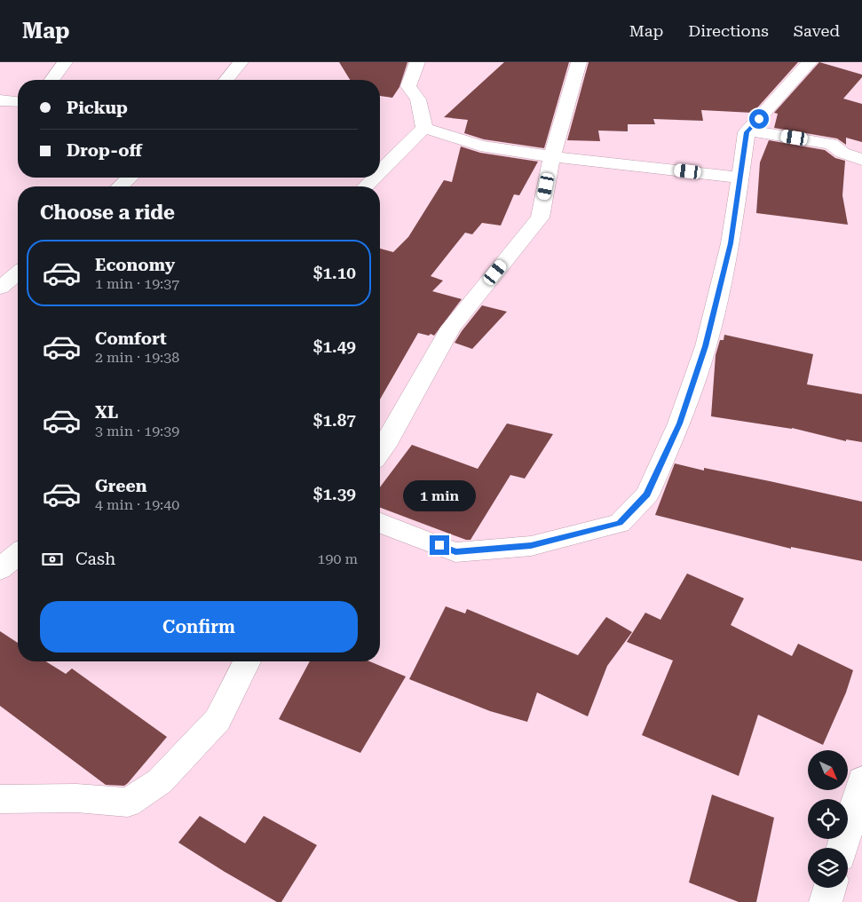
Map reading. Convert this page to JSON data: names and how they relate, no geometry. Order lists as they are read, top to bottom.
{
  "north": "bottom right",
  "page": {
    "header": "Map",
    "nav": ["Map", "Directions", "Saved"],
    "banner": ["Pickup", "Drop-off"],
    "heading": "Choose a ride",
    "list": [
      {
        "name": "Economy",
        "note": "1 min · 19:37",
        "value": "$1.10"
      },
      {
        "name": "Comfort",
        "note": "2 min · 19:38",
        "value": "$1.49"
      },
      {
        "name": "XL",
        "note": "3 min · 19:39",
        "value": "$1.87"
      },
      {
        "name": "Green",
        "note": "4 min · 19:40",
        "value": "$1.39"
      }
    ],
    "bubble": "1 min",
    "pay": ["Cash", "190 m"],
    "buttons": "Confirm"
  }
}
